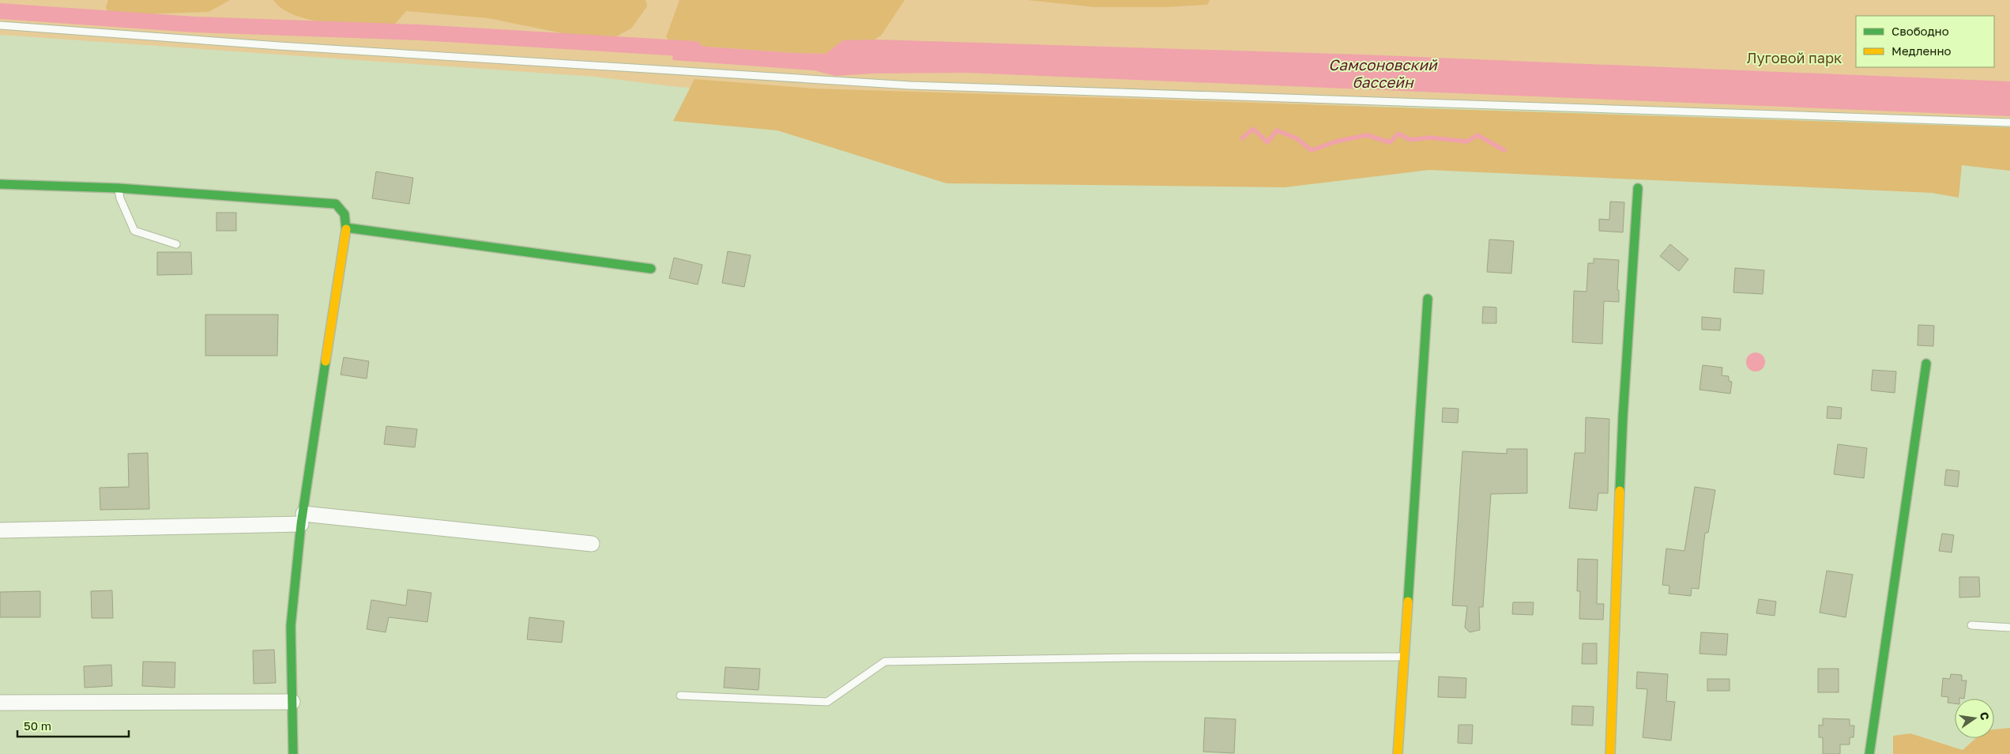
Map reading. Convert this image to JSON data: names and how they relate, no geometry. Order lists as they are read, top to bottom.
{
  "water": ["Самсоновский бассейн"],
  "parks": ["Луговой парк"],
  "legend": ["Свободно", "Медленно"],
  "scale_bar": "50 m",
  "north": "right"
}
